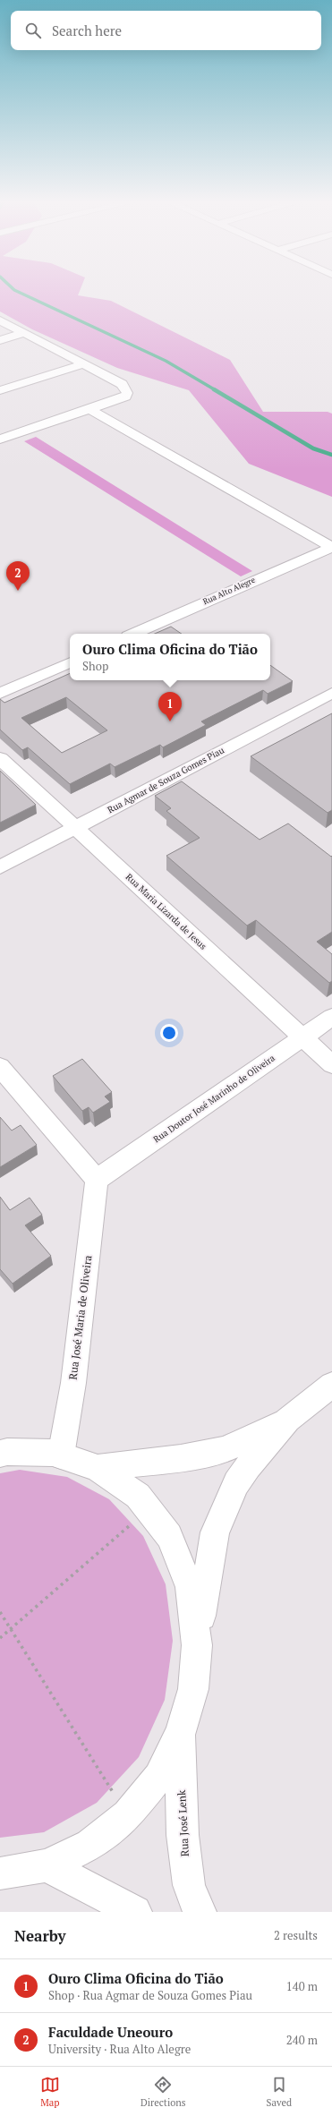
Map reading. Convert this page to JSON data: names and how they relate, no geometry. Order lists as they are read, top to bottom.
{
  "streets": {
    "street": [
      "Rua Alto Alegre",
      "Rua Agmar de Souza Gomes Piau",
      "Rua Maria Lizarda de Jesus",
      "Rua Doutor José Marinho de Oliveira",
      "Rua José Maria de Oliveira",
      "Rua José Lenk"
    ]
  },
  "crossings": [
    ["Rua Agmar de Souza Gomes Piau", "Rua Maria Lizarda de Jesus"],
    ["Rua Maria Lizarda de Jesus", "Rua Doutor José Marinho de Oliveira"],
    ["Rua Doutor José Marinho de Oliveira", "Rua José Maria de Oliveira"]
  ],
  "page": {
    "search": "Search here",
    "pins": ["2", "1"],
    "popup": ["Ouro Clima Oficina do Tião", "Shop"],
    "heading": ["Nearby", "2 results"],
    "list": [
      {
        "mark": "1",
        "name": "Ouro Clima Oficina do Tião",
        "note": "Shop · Rua Agmar de Souza Gomes Piau",
        "value": "140 m"
      },
      {
        "mark": "2",
        "name": "Faculdade Uneouro",
        "note": "University · Rua Alto Alegre",
        "value": "240 m"
      }
    ],
    "nav": ["Map", "Directions", "Saved"]
  }
}
